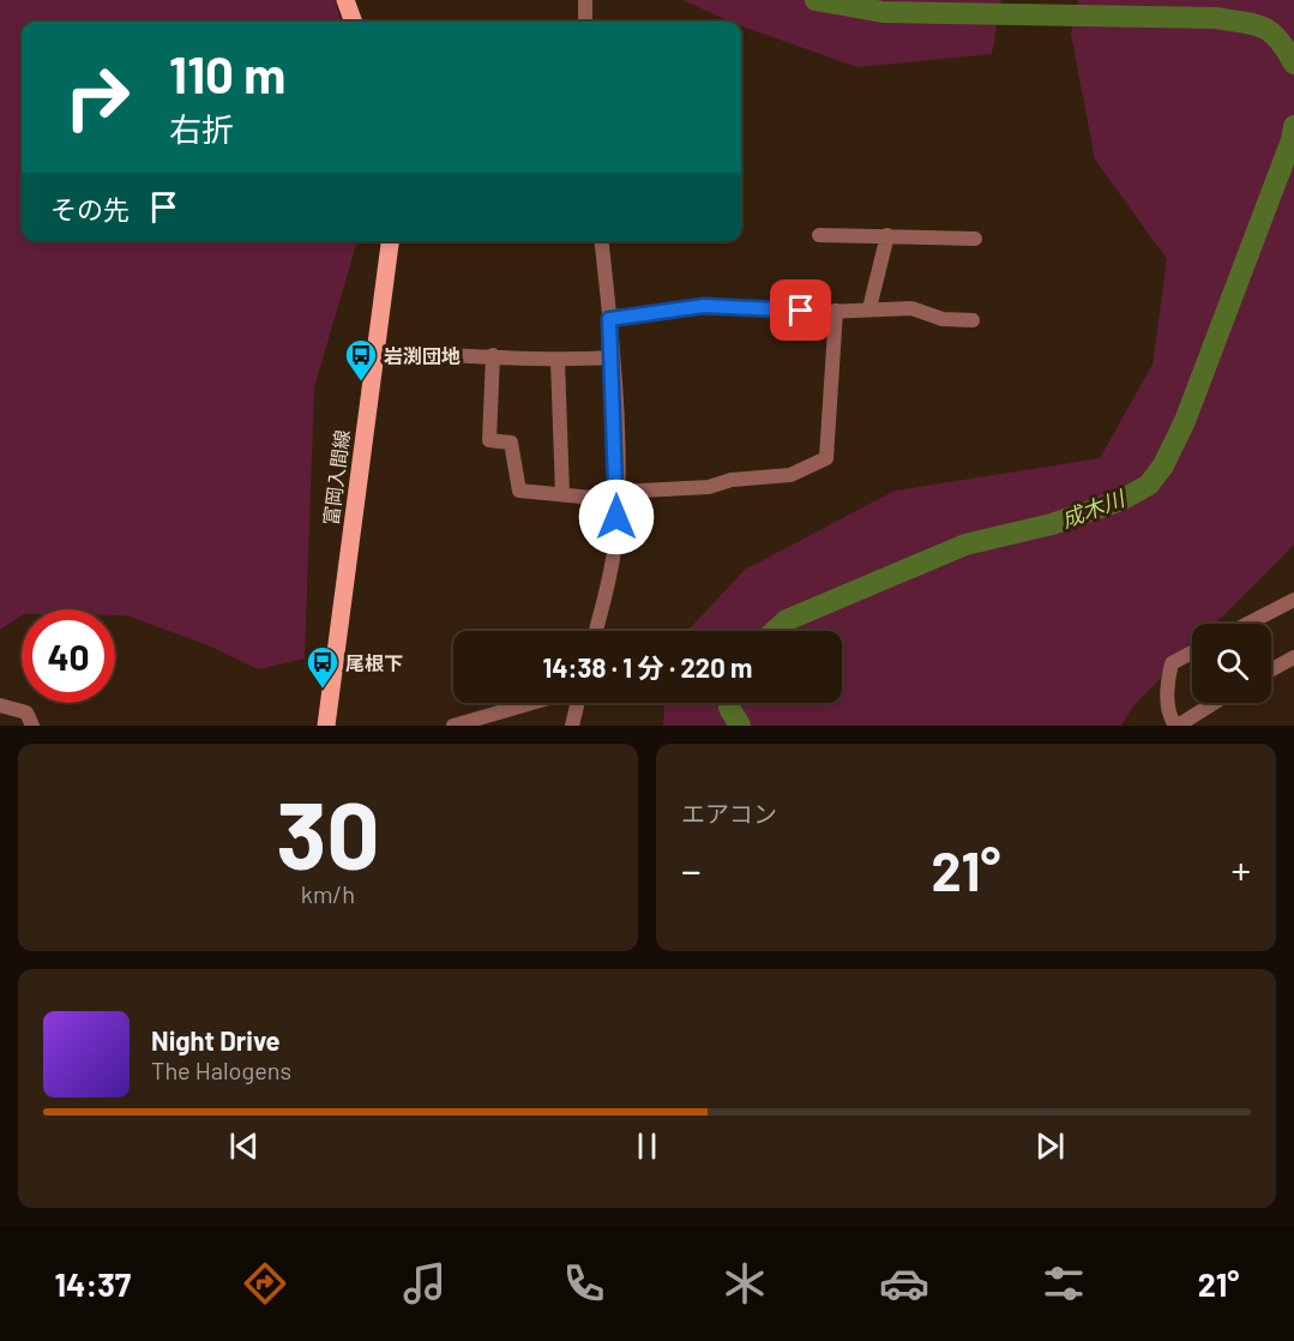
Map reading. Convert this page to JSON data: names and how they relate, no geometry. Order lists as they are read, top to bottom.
{
  "streets": {
    "main road": ["富岡入間線"]
  },
  "water": ["成木川"],
  "places": {
    "bus stop": ["岩渕団地", "尾根下"]
  },
  "page": {
    "turn": ["110 m", "右折"],
    "then": "その先",
    "limit": "40",
    "trip": "14:38 · 1 分 · 220 m",
    "tile": [
      ["30", "km/h"],
      "エアコン"
    ],
    "heat": ["−", "21°", "+"],
    "song": ["Night Drive", "The Halogens"],
    "tabs": ["14:37", "21°"]
  }
}
